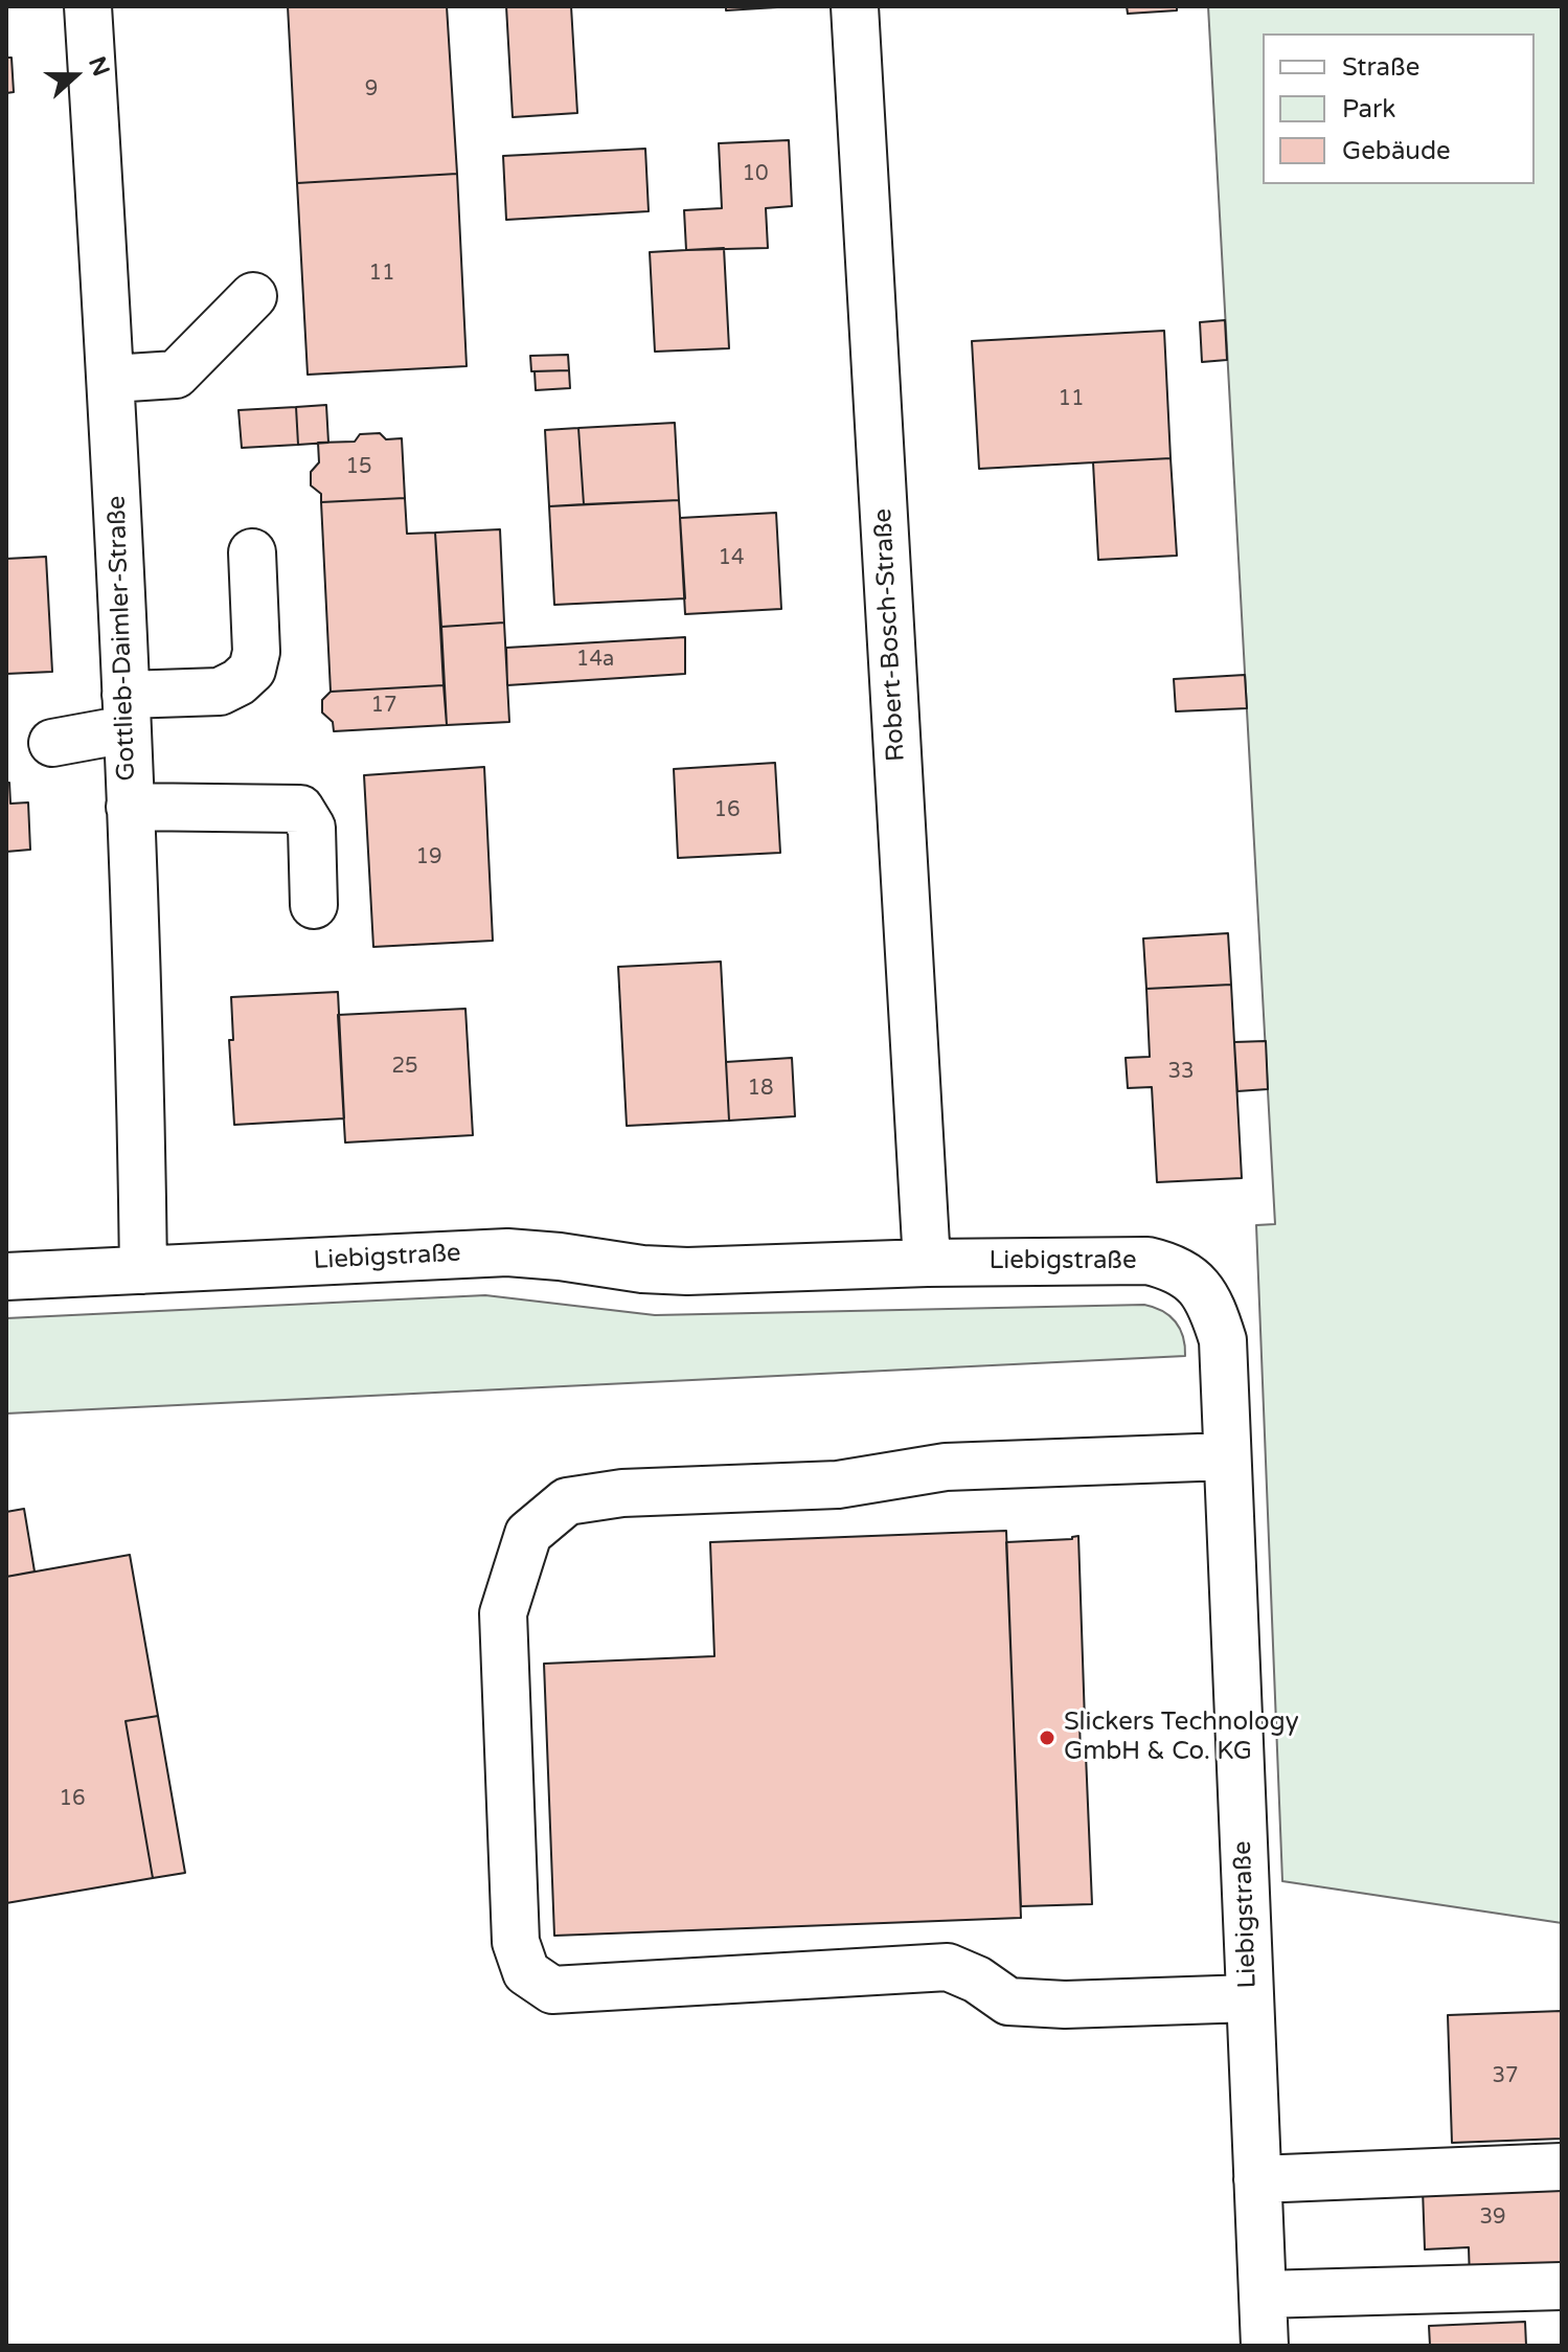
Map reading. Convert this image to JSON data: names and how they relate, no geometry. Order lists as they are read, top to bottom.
{
  "streets": {
    "street": ["Robert-Bosch-Straße", "Gottlieb-Daimler-Straße", "Liebigstraße"]
  },
  "crossings": [
    ["Robert-Bosch-Straße", "Liebigstraße"],
    ["Gottlieb-Daimler-Straße", "Liebigstraße"]
  ],
  "places": ["Slickers Technology GmbH & Co. KG"],
  "house_numbers": [
    "9",
    "10",
    "11",
    "11",
    "15",
    "14",
    "14a",
    "17",
    "16",
    "19",
    "25",
    "33",
    "18",
    "16",
    "37",
    "39"
  ],
  "legend": ["Straße", "Park", "Gebäude"],
  "north": "right"
}
